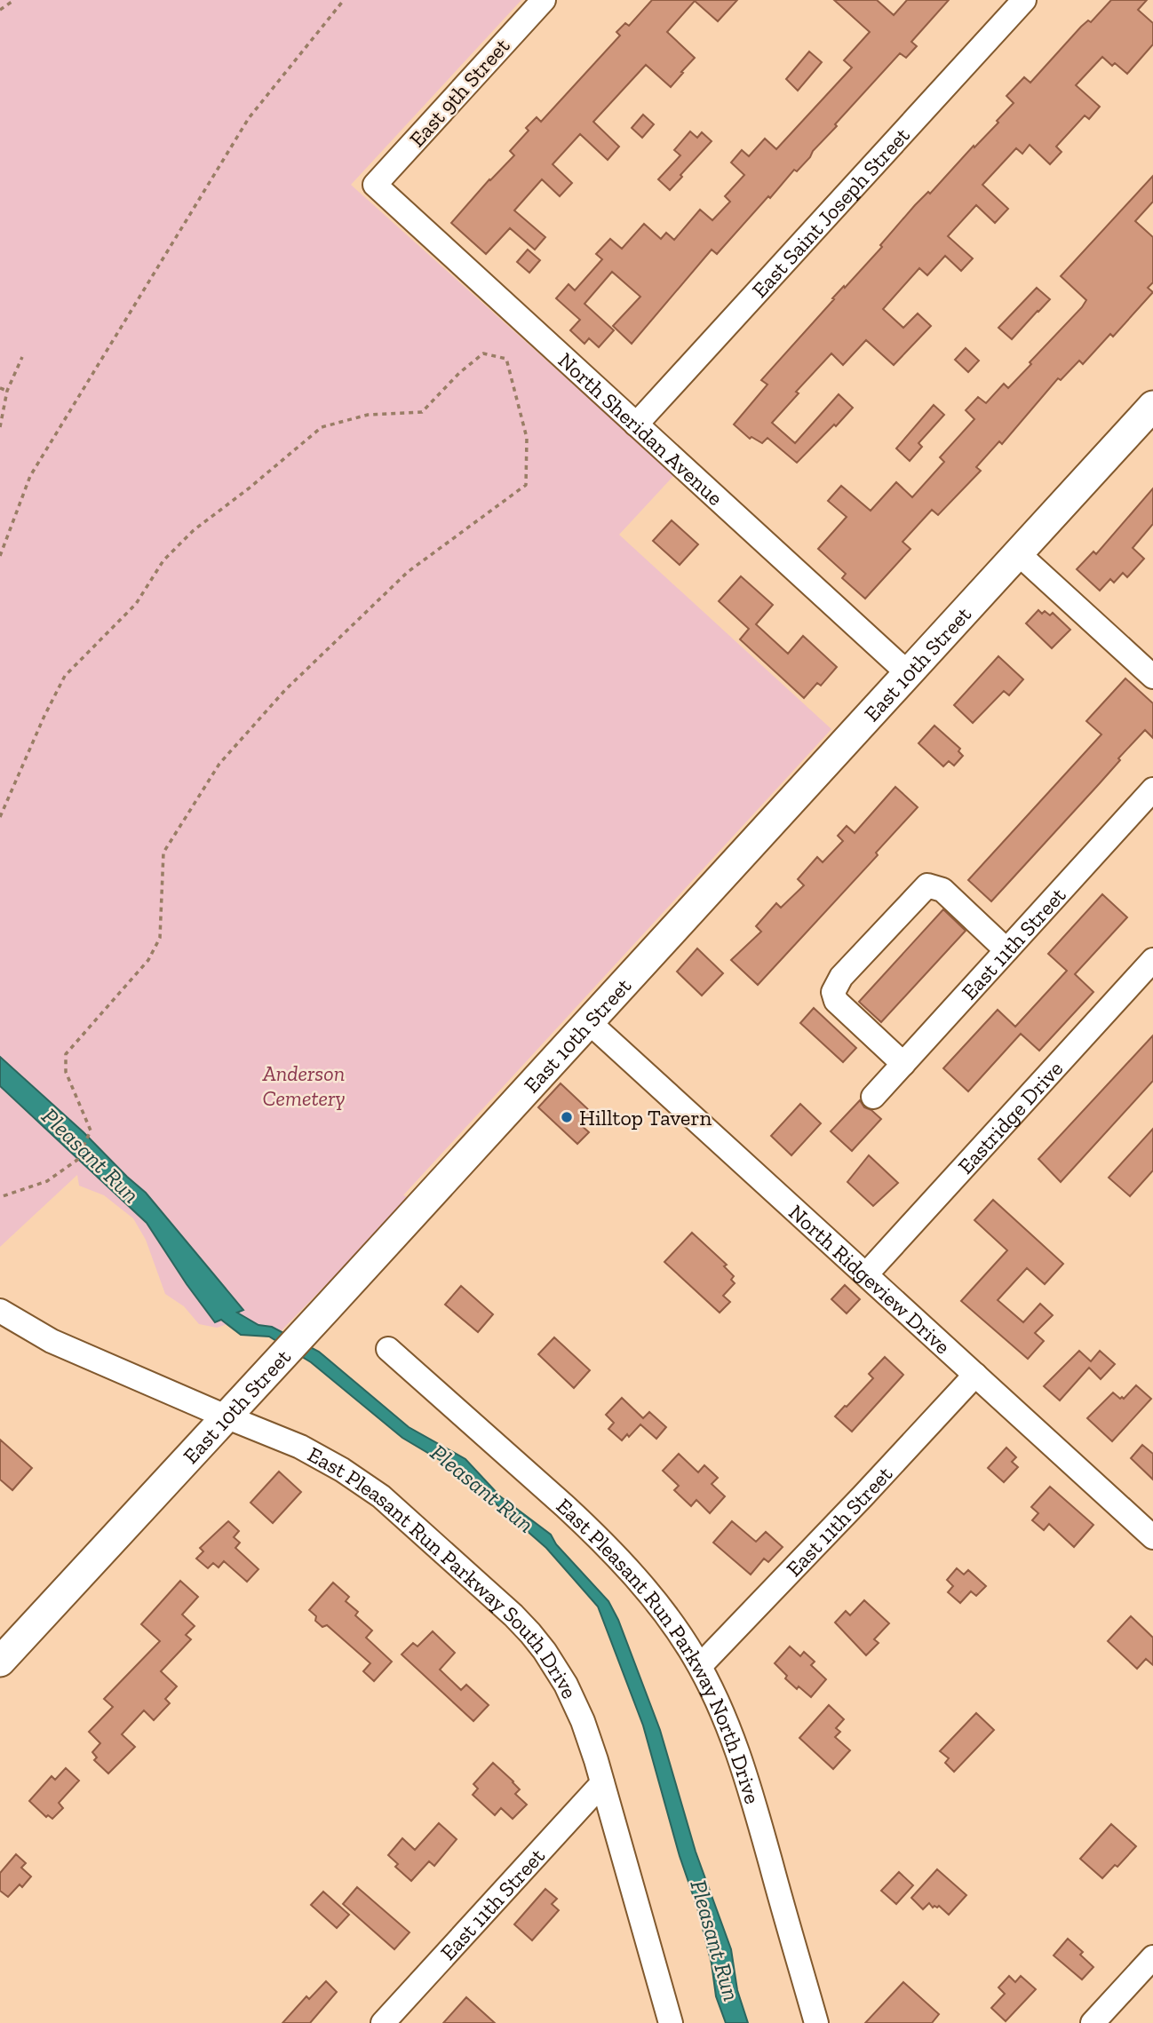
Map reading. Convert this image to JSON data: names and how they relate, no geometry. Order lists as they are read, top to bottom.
{
  "streets": {
    "main road": ["East 10th Street"],
    "street": [
      "East 9th Street",
      "East Saint Joseph Street",
      "North Sheridan Avenue",
      "East 11th Street",
      "Eastridge Drive",
      "North Ridgeview Drive",
      "East Pleasant Run Parkway South Drive",
      "East Pleasant Run Parkway North Drive"
    ]
  },
  "crossings": [
    ["East 9th Street", "North Sheridan Avenue"],
    ["East Saint Joseph Street", "North Sheridan Avenue"],
    ["North Sheridan Avenue", "East 10th Street"],
    ["East 10th Street", "North Ridgeview Drive"],
    ["East 10th Street", "East Pleasant Run Parkway South Drive"],
    ["East 11th Street", "North Ridgeview Drive"],
    ["East 11th Street", "East Pleasant Run Parkway South Drive"],
    ["East 11th Street", "East Pleasant Run Parkway North Drive"],
    ["Eastridge Drive", "North Ridgeview Drive"]
  ],
  "water": ["Pleasant Run"],
  "parks": ["Anderson Cemetery"],
  "places": ["Hilltop Tavern"]
}
